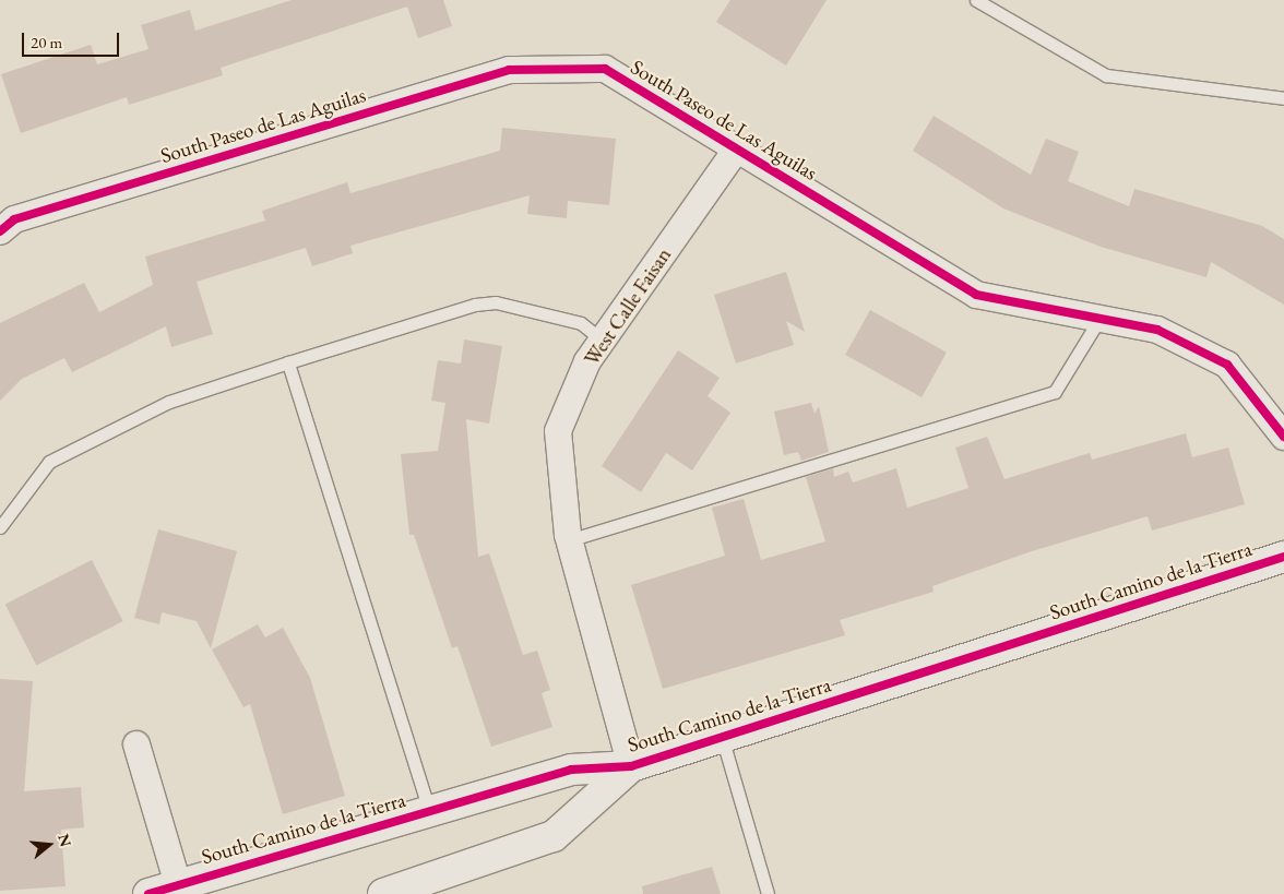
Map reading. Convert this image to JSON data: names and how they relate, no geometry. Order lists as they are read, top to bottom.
{
  "streets": {
    "street": ["South Paseo de Las Aguilas", "West Calle Faisan", "South Camino de la Tierra"]
  },
  "crossings": [
    ["South Paseo de Las Aguilas", "West Calle Faisan"],
    ["West Calle Faisan", "South Camino de la Tierra"]
  ],
  "scale_bar": "20 m",
  "north": "right"
}
